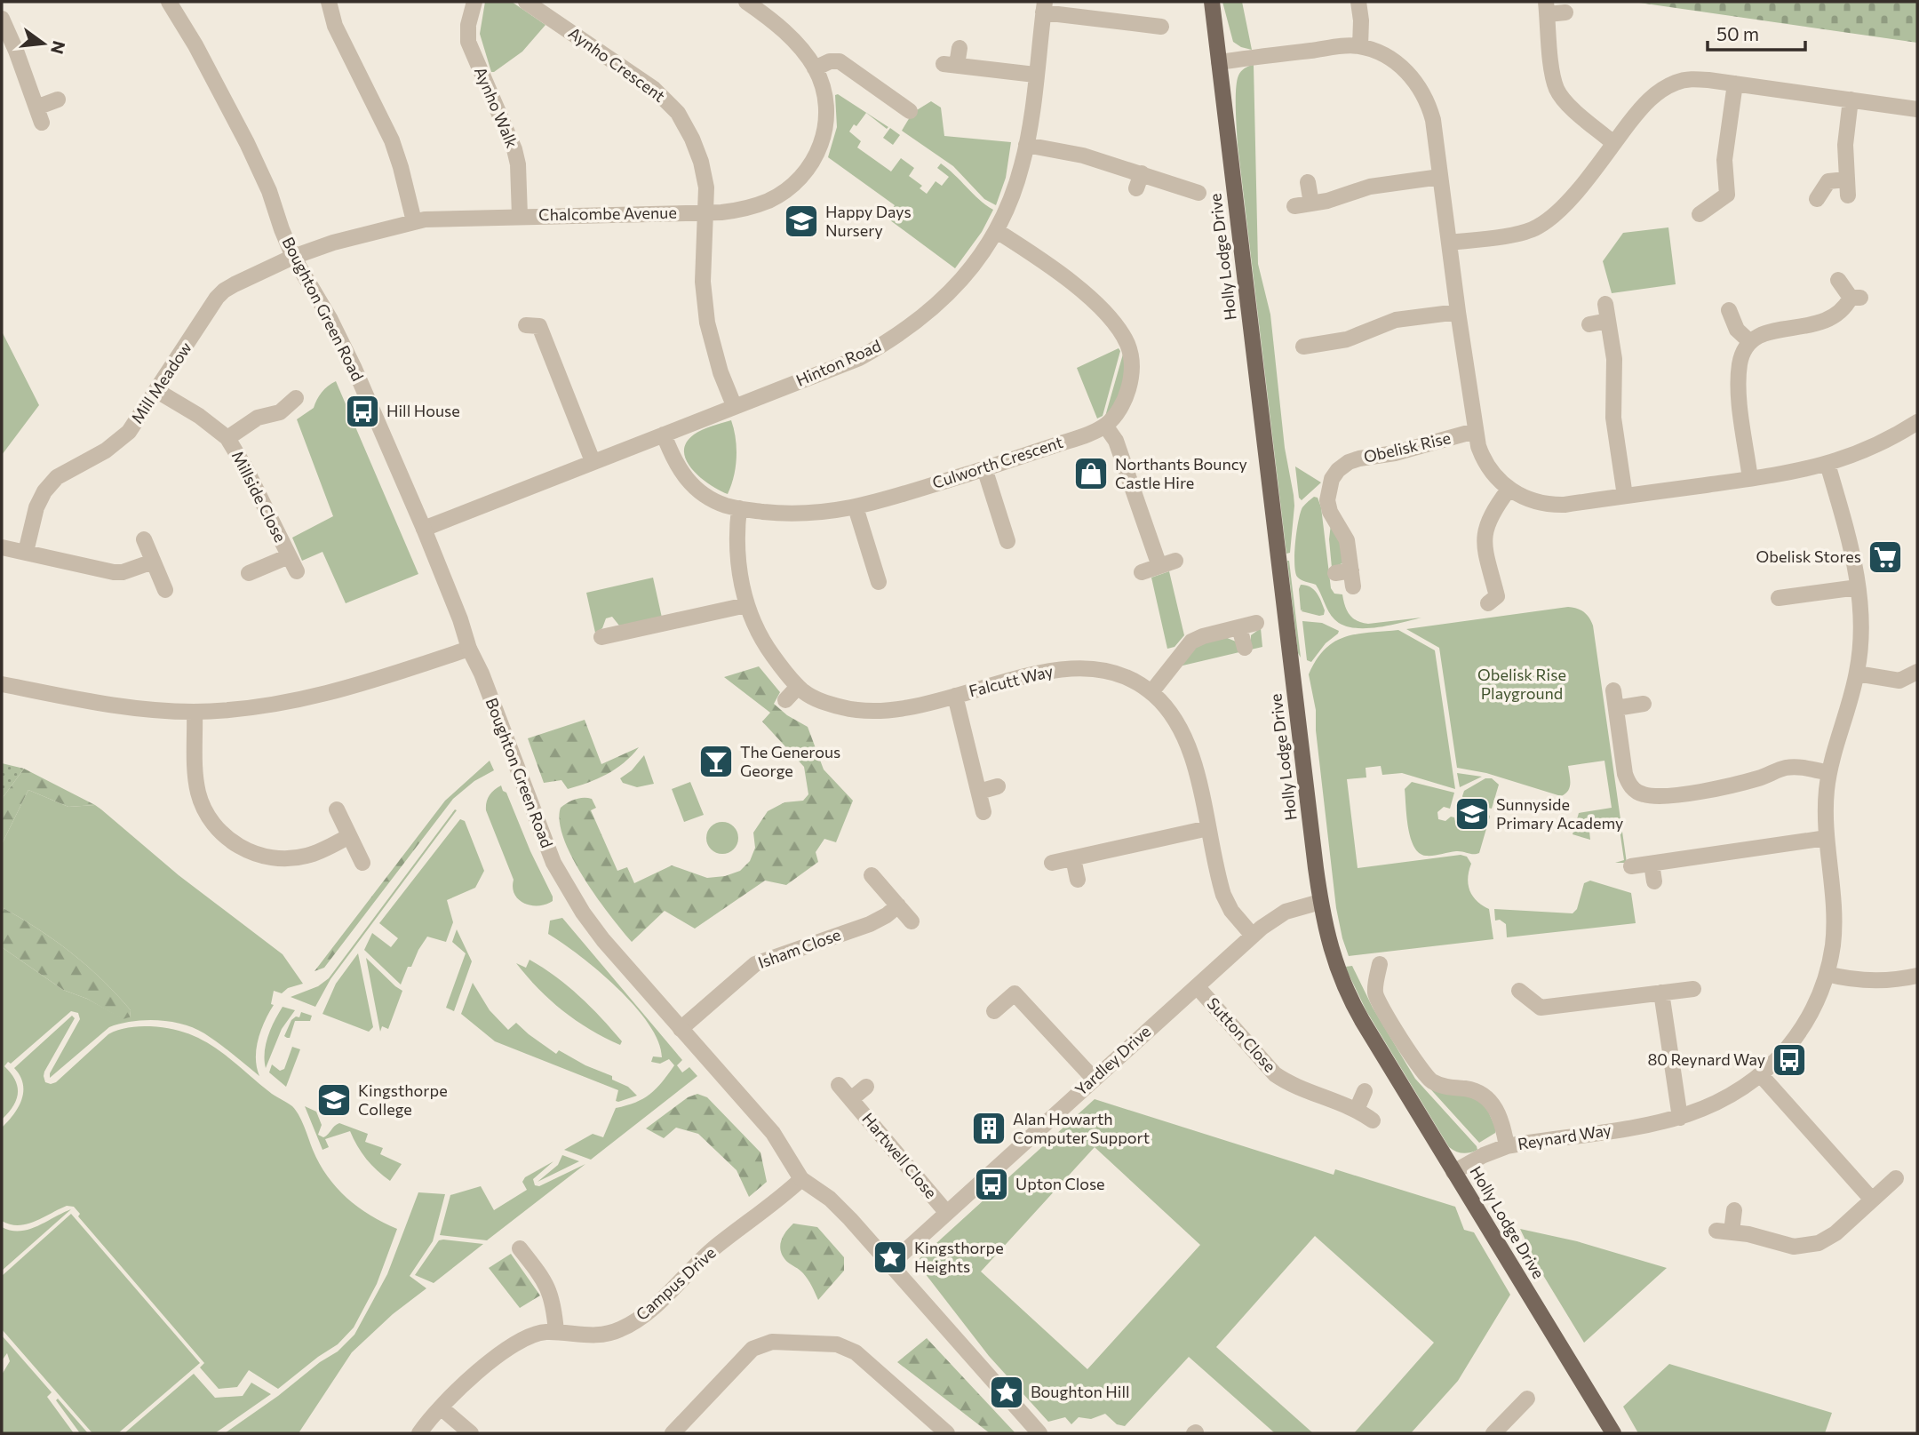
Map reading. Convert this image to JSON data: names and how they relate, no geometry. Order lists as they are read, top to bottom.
{
  "streets": {
    "main road": ["Holly Lodge Drive"],
    "street": [
      "Aynho Crescent",
      "Aynho Walk",
      "Chalcombe Avenue",
      "Boughton Green Road",
      "Hinton Road",
      "Mill Meadow",
      "Obelisk Rise",
      "Culworth Crescent",
      "Millside Close",
      "Falcutt Way",
      "Isham Close",
      "Sutton Close",
      "Yardley Drive",
      "Reynard Way",
      "Hartwell Close",
      "Campus Drive"
    ]
  },
  "crossings": [
    ["Aynho Crescent", "Chalcombe Avenue"],
    ["Aynho Crescent", "Hinton Road"],
    ["Aynho Walk", "Chalcombe Avenue"],
    ["Chalcombe Avenue", "Boughton Green Road"],
    ["Chalcombe Avenue", "Mill Meadow"],
    ["Holly Lodge Drive", "Yardley Drive"],
    ["Holly Lodge Drive", "Reynard Way"],
    ["Boughton Green Road", "Hinton Road"],
    ["Boughton Green Road", "Mill Meadow"],
    ["Boughton Green Road", "Isham Close"],
    ["Boughton Green Road", "Yardley Drive"],
    ["Boughton Green Road", "Campus Drive"],
    ["Hinton Road", "Culworth Crescent"],
    ["Mill Meadow", "Millside Close"],
    ["Culworth Crescent", "Falcutt Way"],
    ["Falcutt Way", "Yardley Drive"],
    ["Sutton Close", "Yardley Drive"],
    ["Yardley Drive", "Hartwell Close"]
  ],
  "parks": ["Obelisk Rise Playground"],
  "places": {
    "school or university": ["Happy Days Nursery", "Sunnyside Primary Academy", "Kingsthorpe College"],
    "bus stop": ["Hill House", "80 Reynard Way", "Upton Close"],
    "shop": ["Northants Bouncy Castle Hire"],
    "supermarket": ["Obelisk Stores"],
    "bar": ["The Generous George"],
    "building": ["Alan Howarth Computer Support"],
    "place": ["Kingsthorpe Heights", "Boughton Hill"]
  },
  "scale_bar": "50 m",
  "north": "right"
}
